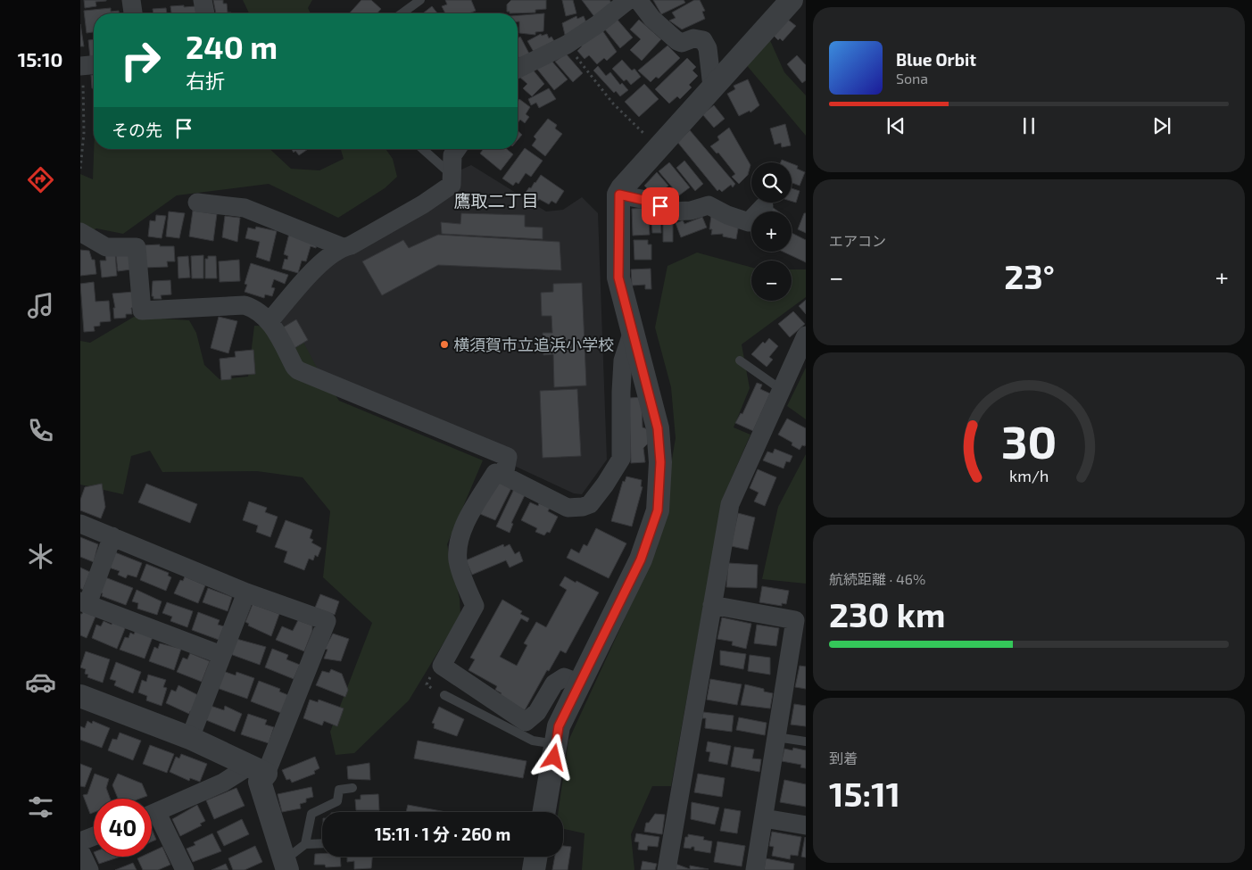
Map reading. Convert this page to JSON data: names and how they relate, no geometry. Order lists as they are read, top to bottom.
{
  "districts": ["鷹取二丁目"],
  "places": ["横須賀市立追浜小学校"],
  "page": {
    "tabs": "15:10",
    "turn": ["240 m", "右折"],
    "song": ["Blue Orbit", "Sona"],
    "then": "その先",
    "map_buttons": ["+", "−"],
    "tile": [
      "エアコン",
      ["航続距離 · 46%", "230 km"],
      ["到着", "15:11"]
    ],
    "heat": ["−", "23°", "+"],
    "limit": "40",
    "trip": "15:11 · 1 分 · 260 m",
    "gauge": ["30", "km/h"]
  }
}
